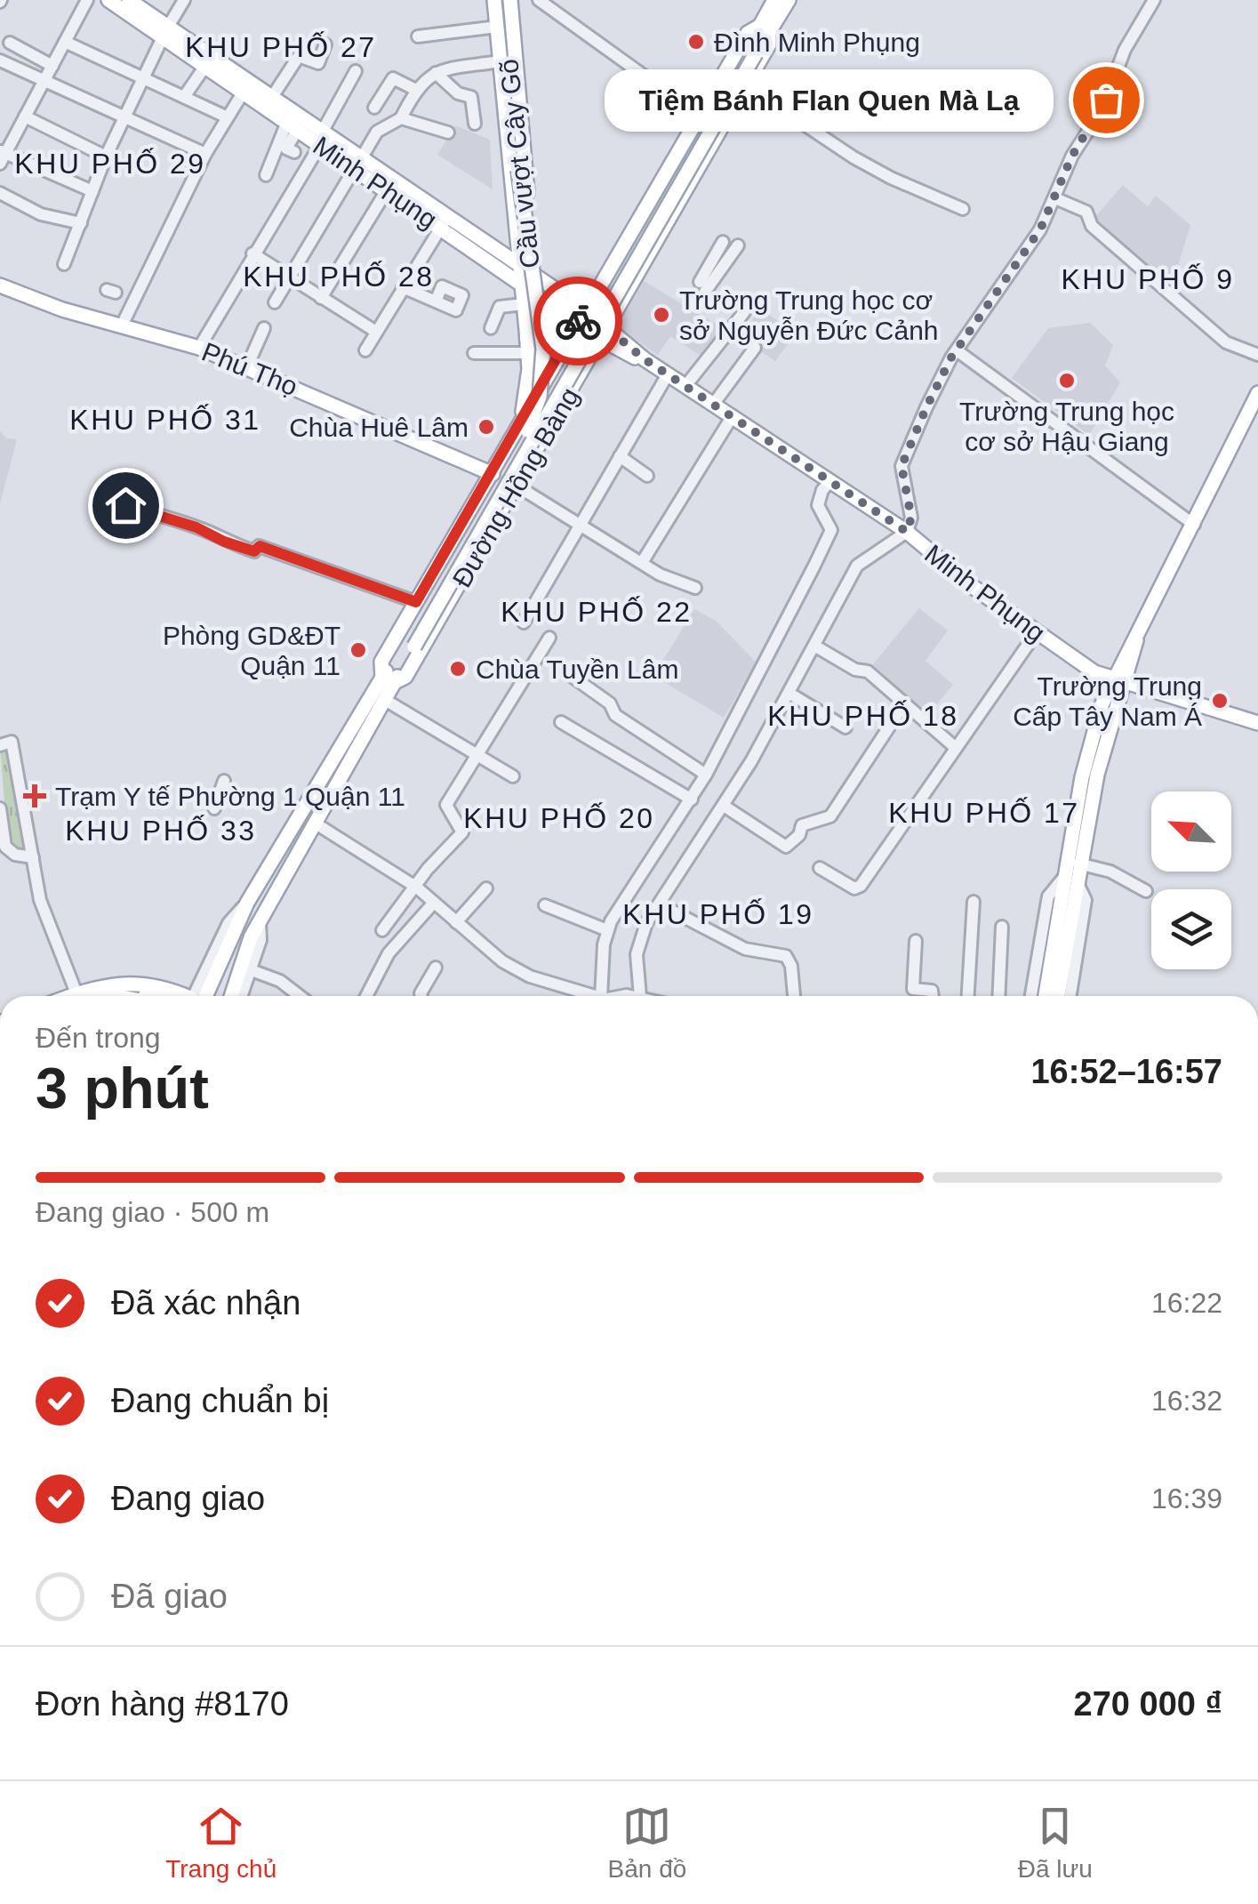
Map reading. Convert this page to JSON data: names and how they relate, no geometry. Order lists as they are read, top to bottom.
{
  "streets": {
    "main road": [
      "Cầu vượt Cây Gõ",
      "Minh Phụng",
      "Phú Thọ",
      "Đường Hồng Bàng"
    ]
  },
  "crossings": [
    ["Cầu vượt Cây Gõ", "Đường Hồng Bàng"],
    ["Minh Phụng", "Đường Hồng Bàng"],
    ["Phú Thọ", "Đường Hồng Bàng"]
  ],
  "districts": [
    "KHU PHỐ 27",
    "KHU PHỐ 29",
    "KHU PHỐ 28",
    "KHU PHỐ 9",
    "KHU PHỐ 31",
    "KHU PHỐ 22",
    "KHU PHỐ 18",
    "KHU PHỐ 17",
    "KHU PHỐ 20",
    "KHU PHỐ 33",
    "KHU PHỐ 19"
  ],
  "places": {
    "other": [
      "Đình Minh Phụng",
      "Tiệm Bánh Flan Quen Mà Lạ",
      "Trường Trung học cơ sở Nguyễn Đức Cảnh",
      "Trường Trung học cơ sở Hậu Giang",
      "Chùa Huê Lâm",
      "Phòng GD&ĐT Quận 11",
      "Chùa Tuyền Lâm",
      "Trường Trung Cấp Tây Nam Á"
    ],
    "health": ["Trạm Y tế Phường 1 Quận 11"]
  },
  "north": "top left",
  "page": {
    "bubble": "Tiệm Bánh Flan Quen Mà Lạ",
    "heading": ["3 phút", "Đến trong", "16:52–16:57"],
    "panel": ["Đơn hàng #8170", "270 000 ₫"],
    "bar": "Đang giao · 500 m",
    "list": [
      ["Đã xác nhận", "16:22"],
      ["Đang chuẩn bị", "16:32"],
      ["Đang giao", "16:39"],
      "Đã giao"
    ],
    "tabs": ["Trang chủ", "Bản đồ", "Đã lưu"]
  }
}
